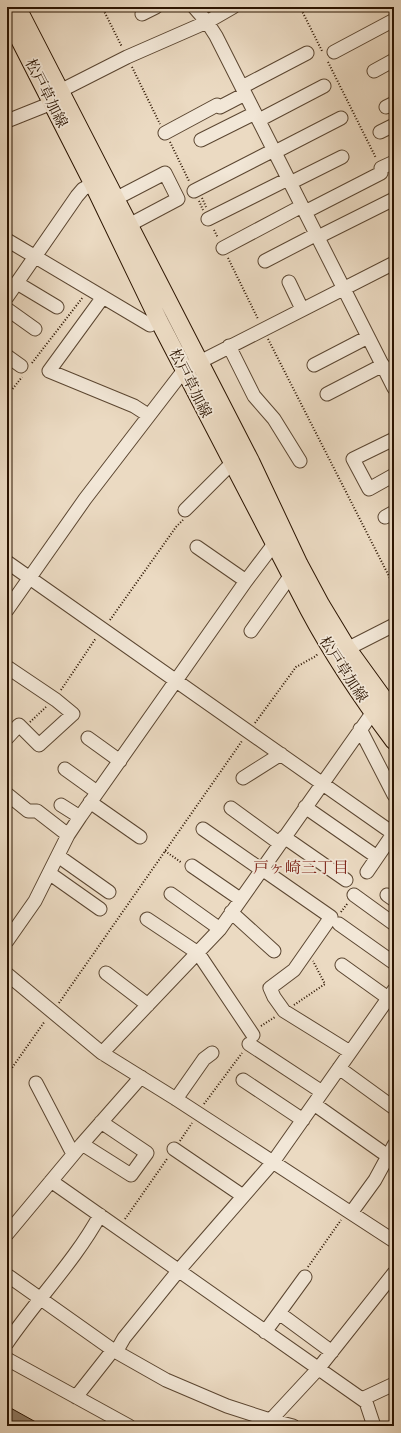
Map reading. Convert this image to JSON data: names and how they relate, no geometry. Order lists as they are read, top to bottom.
{
  "streets": {
    "main road": ["松戸草加線"]
  },
  "districts": ["戸ヶ崎三丁目"]
}
